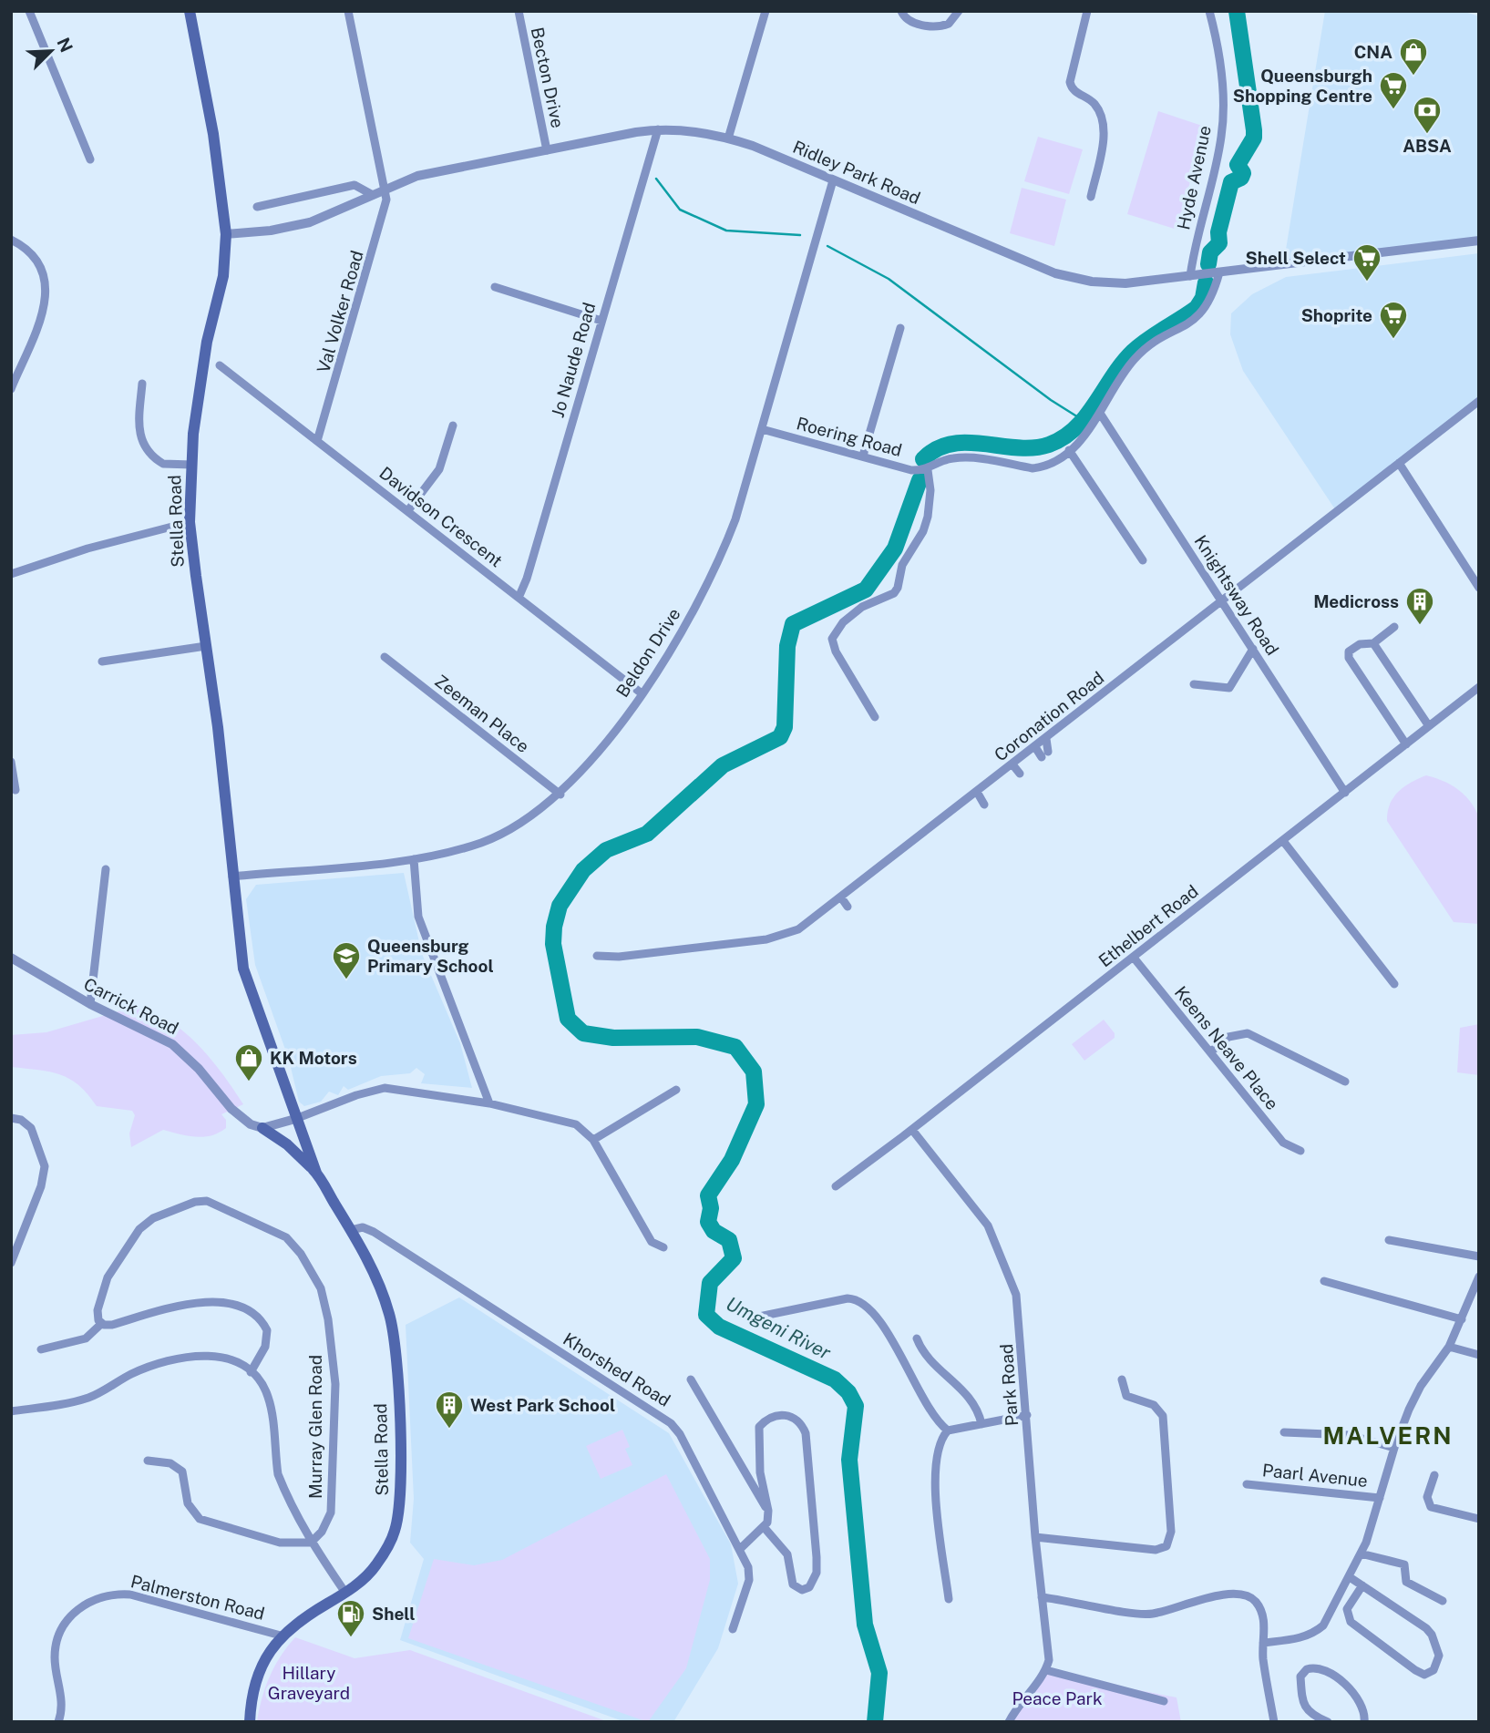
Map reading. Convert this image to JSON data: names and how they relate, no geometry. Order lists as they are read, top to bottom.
{
  "streets": {
    "main road": ["Stella Road"],
    "street": [
      "Becton Drive",
      "Ridley Park Road",
      "Hyde Avenue",
      "Val Volker Road",
      "Jo Naude Road",
      "Roering Road",
      "Davidson Crescent",
      "Knightsway Road",
      "Beldon Drive",
      "Zeeman Place",
      "Coronation Road",
      "Ethelbert Road",
      "Carrick Road",
      "Keens Neave Place",
      "Khorshed Road",
      "Park Road",
      "Murray Glen Road",
      "Paarl Avenue",
      "Palmerston Road"
    ]
  },
  "crossings": [
    ["Becton Drive", "Ridley Park Road"],
    ["Ridley Park Road", "Hyde Avenue"],
    ["Ridley Park Road", "Val Volker Road"],
    ["Ridley Park Road", "Jo Naude Road"],
    ["Ridley Park Road", "Stella Road"],
    ["Ridley Park Road", "Beldon Drive"],
    ["Val Volker Road", "Davidson Crescent"],
    ["Jo Naude Road", "Davidson Crescent"],
    ["Roering Road", "Beldon Drive"],
    ["Davidson Crescent", "Beldon Drive"],
    ["Stella Road", "Beldon Drive"],
    ["Stella Road", "Khorshed Road"],
    ["Stella Road", "Palmerston Road"],
    ["Knightsway Road", "Coronation Road"],
    ["Knightsway Road", "Ethelbert Road"],
    ["Beldon Drive", "Zeeman Place"],
    ["Ethelbert Road", "Keens Neave Place"],
    ["Ethelbert Road", "Park Road"]
  ],
  "districts": ["MALVERN"],
  "water": ["Umgeni River"],
  "parks": ["Hillary Graveyard", "Peace Park"],
  "places": {
    "shop": ["CNA", "KK Motors"],
    "supermarket": ["Queensburgh Shopping Centre", "Shell Select", "Shoprite"],
    "bank": ["ABSA"],
    "building": ["Medicross", "West Park School"],
    "school or university": ["Queensburg Primary School"],
    "fuel station": ["Shell"]
  },
  "north": "top right"
}
